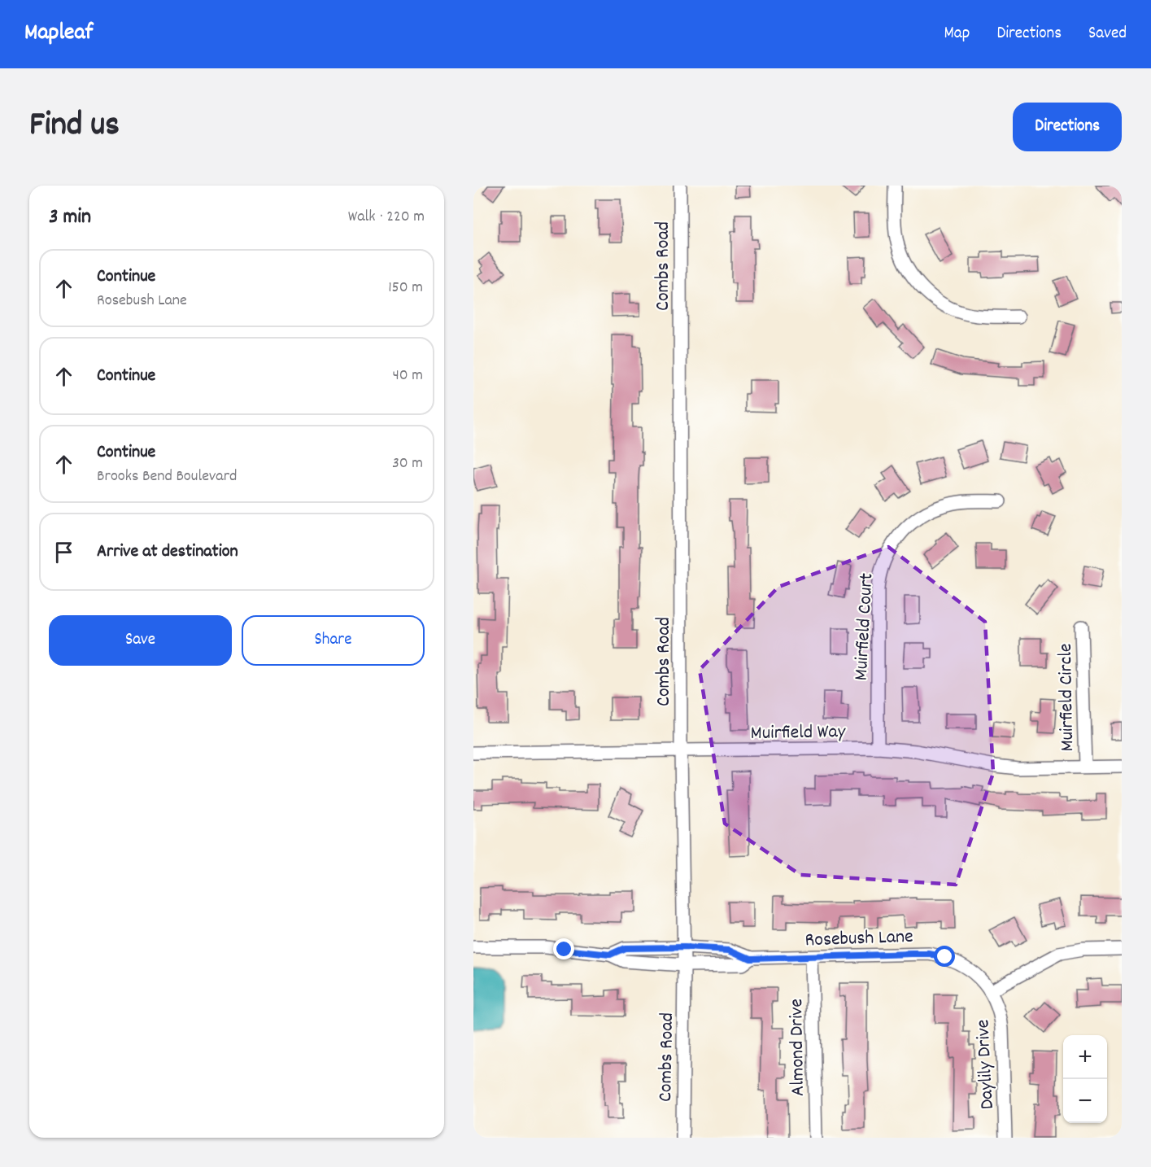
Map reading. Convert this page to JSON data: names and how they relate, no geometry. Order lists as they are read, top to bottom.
{
  "streets": {
    "street": [
      "Combs Road",
      "Muirfield Court",
      "Muirfield Circle",
      "Muirfield Way",
      "Rosebush Lane",
      "Almond Drive",
      "Daylily Drive"
    ]
  },
  "crossings": [
    ["Combs Road", "Muirfield Way"],
    ["Combs Road", "Rosebush Lane"],
    ["Muirfield Court", "Muirfield Way"],
    ["Muirfield Circle", "Muirfield Way"],
    ["Rosebush Lane", "Almond Drive"],
    ["Rosebush Lane", "Daylily Drive"]
  ],
  "page": {
    "header": "Mapleaf",
    "nav": ["Map", "Directions", "Saved"],
    "title": "Find us",
    "buttons": [
      "Directions",
      ["Save", "Share"]
    ],
    "heading": ["3 min", "Walk · 220 m"],
    "list": [
      ["Continue", "Rosebush Lane", "150 m"],
      ["Continue", "40 m"],
      ["Continue", "Brooks Bend Boulevard", "30 m"],
      "Arrive at destination"
    ],
    "map_buttons": ["+", "−"]
  }
}
